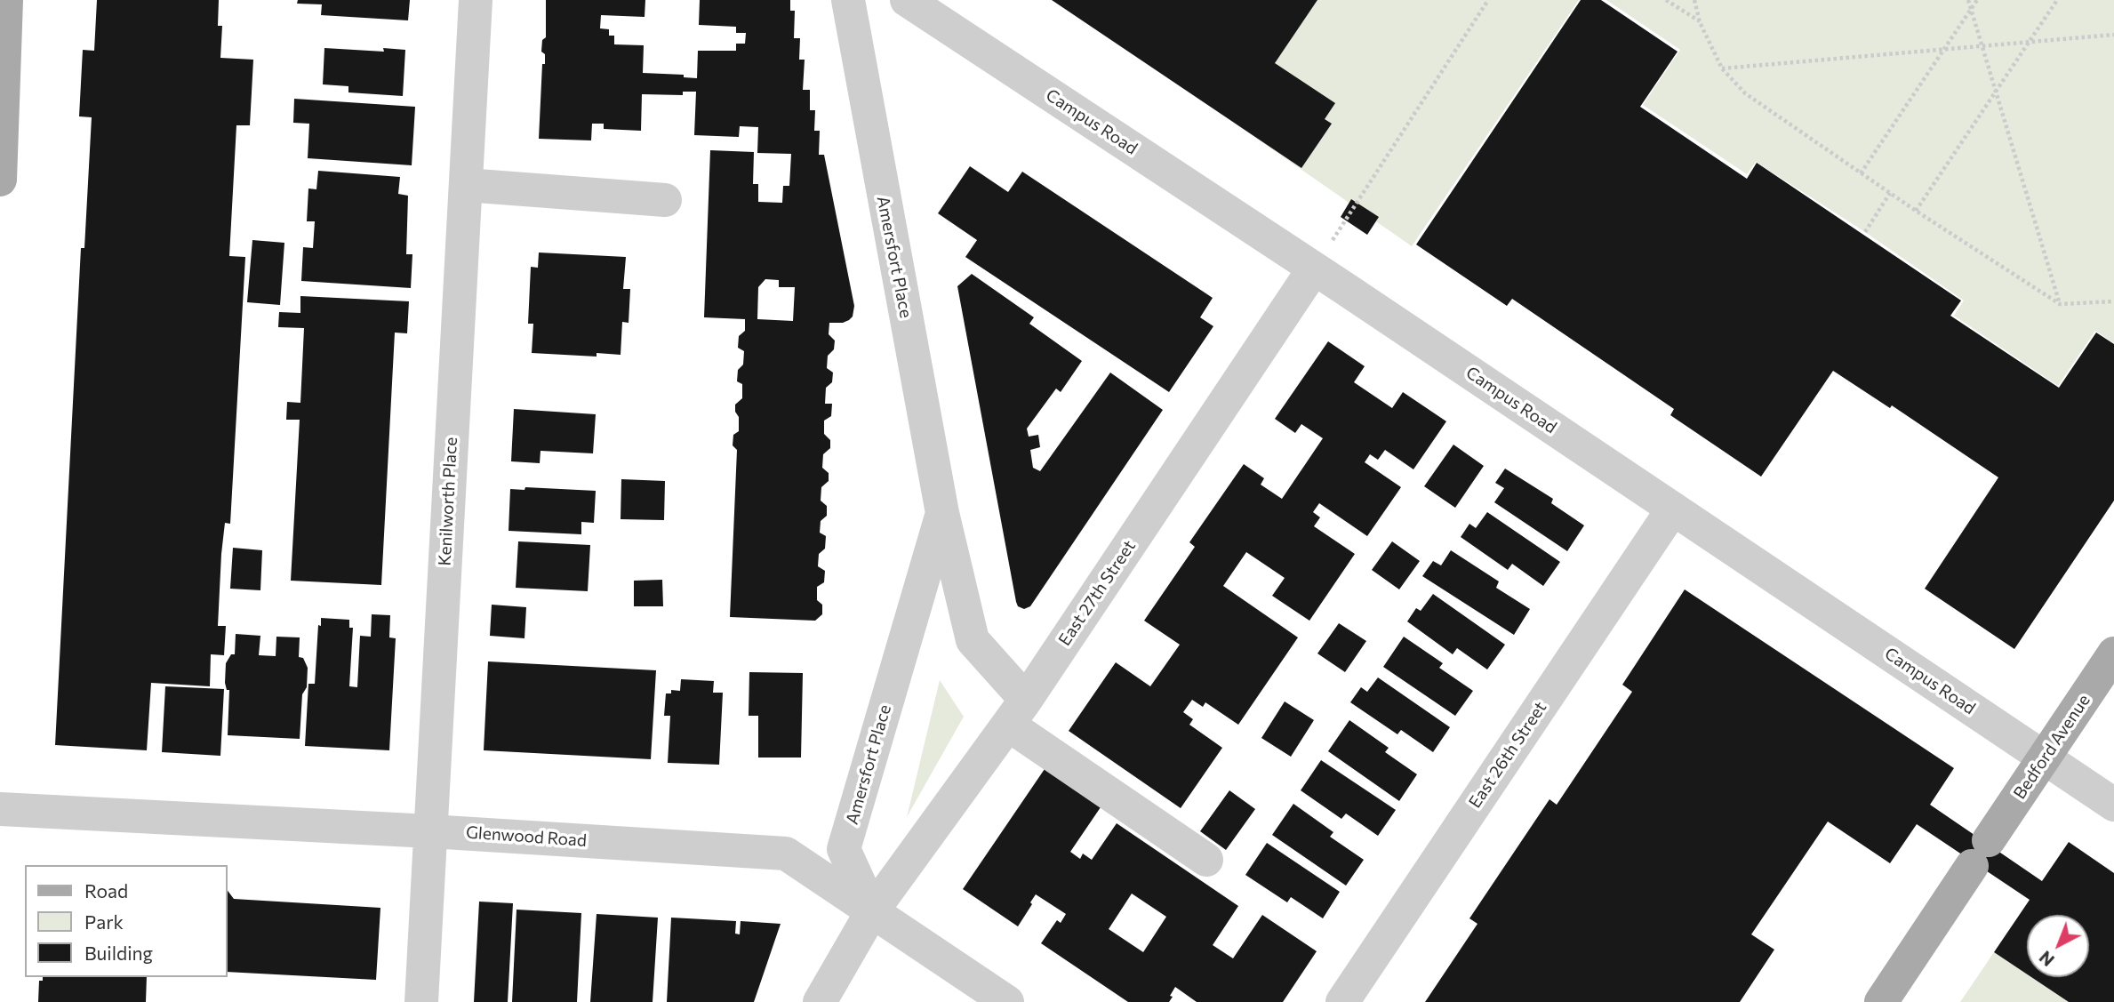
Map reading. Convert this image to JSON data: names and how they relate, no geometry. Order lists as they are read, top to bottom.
{
  "streets": {
    "main road": ["Bedford Avenue"],
    "street": [
      "Campus Road",
      "Amersfort Place",
      "Kenilworth Place",
      "East 27th Street",
      "East 26th Street",
      "Glenwood Road"
    ]
  },
  "crossings": [
    ["Campus Road", "East 27th Street"],
    ["Campus Road", "Bedford Avenue"],
    ["Campus Road", "East 26th Street"],
    ["Amersfort Place", "East 27th Street"],
    ["Amersfort Place", "Glenwood Road"],
    ["Kenilworth Place", "Glenwood Road"],
    ["East 27th Street", "Glenwood Road"]
  ],
  "legend": ["Road", "Park", "Building"],
  "north": "bottom left"
}
